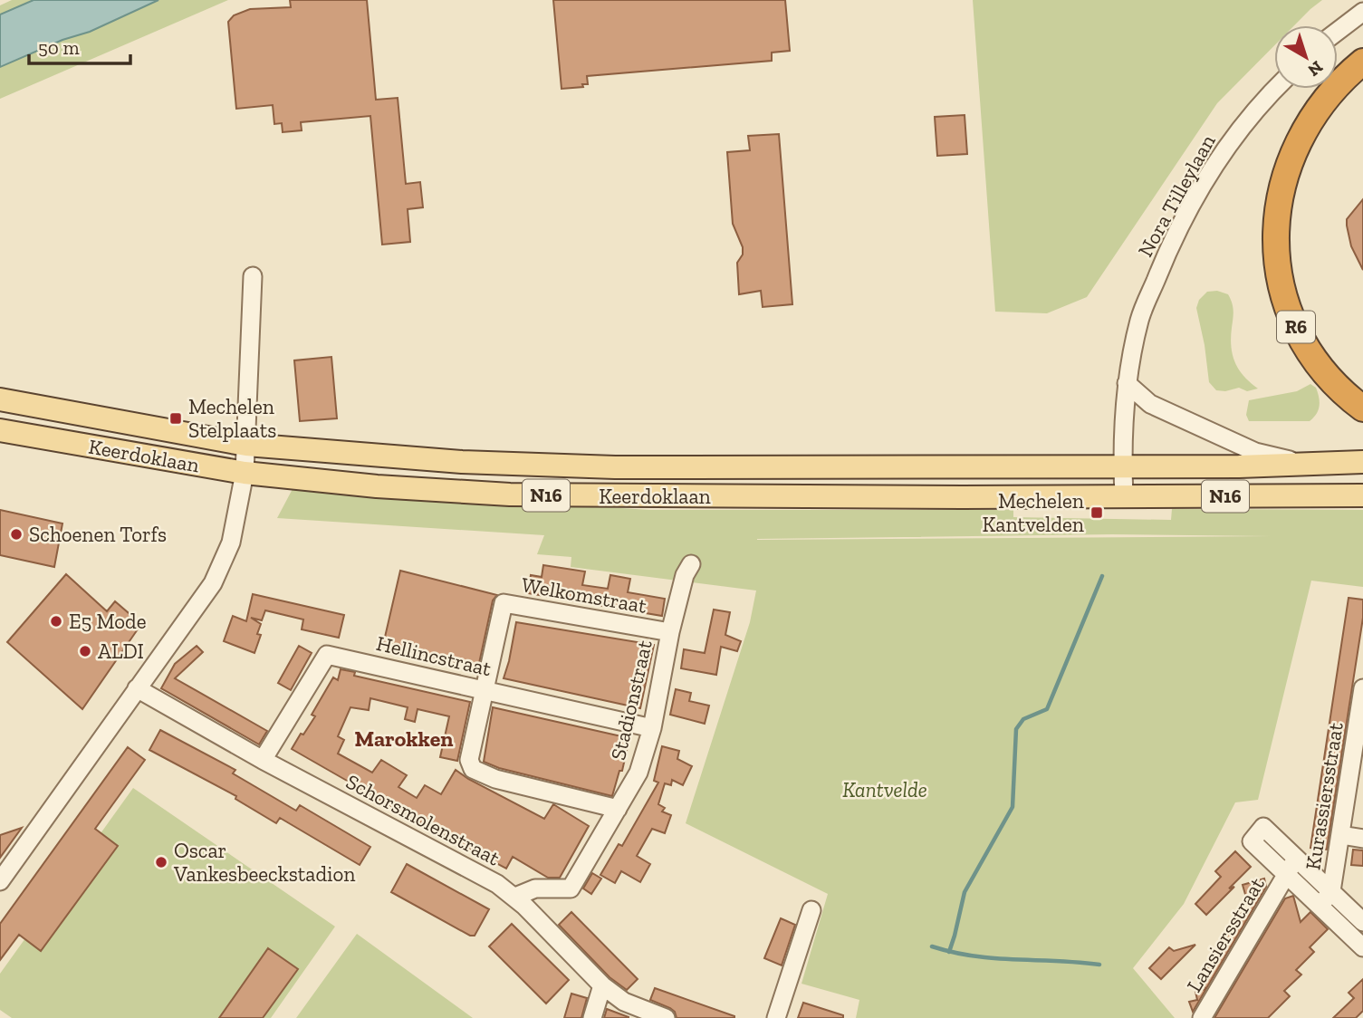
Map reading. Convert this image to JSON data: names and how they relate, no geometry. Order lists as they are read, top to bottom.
{
  "streets": {
    "highway": ["R6"],
    "main road": ["Keerdoklaan", "N16"],
    "street": [
      "Nora Tilleylaan",
      "Welkomstraat",
      "Hellincstraat",
      "Stadionstraat",
      "Kurassiersstraat",
      "Schorsmolenstraat",
      "Lansiersstraat"
    ]
  },
  "crossings": [
    ["Nora Tilleylaan", "Keerdoklaan"],
    ["Nora Tilleylaan", "N16"],
    ["Keerdoklaan", "N16"],
    ["Welkomstraat", "Hellincstraat"],
    ["Welkomstraat", "Stadionstraat"],
    ["Hellincstraat", "Stadionstraat"],
    ["Hellincstraat", "Schorsmolenstraat"],
    ["Stadionstraat", "Schorsmolenstraat"],
    ["Kurassiersstraat", "Lansiersstraat"]
  ],
  "districts": ["Marokken"],
  "parks": ["Kantvelde"],
  "places": {
    "transit": ["Mechelen Stelplaats", "Mechelen Kantvelden"],
    "other": [
      "Schoenen Torfs",
      "E5 Mode",
      "ALDI",
      "Oscar Vankesbeeckstadion"
    ]
  },
  "scale_bar": "50 m",
  "north": "bottom right"
}
